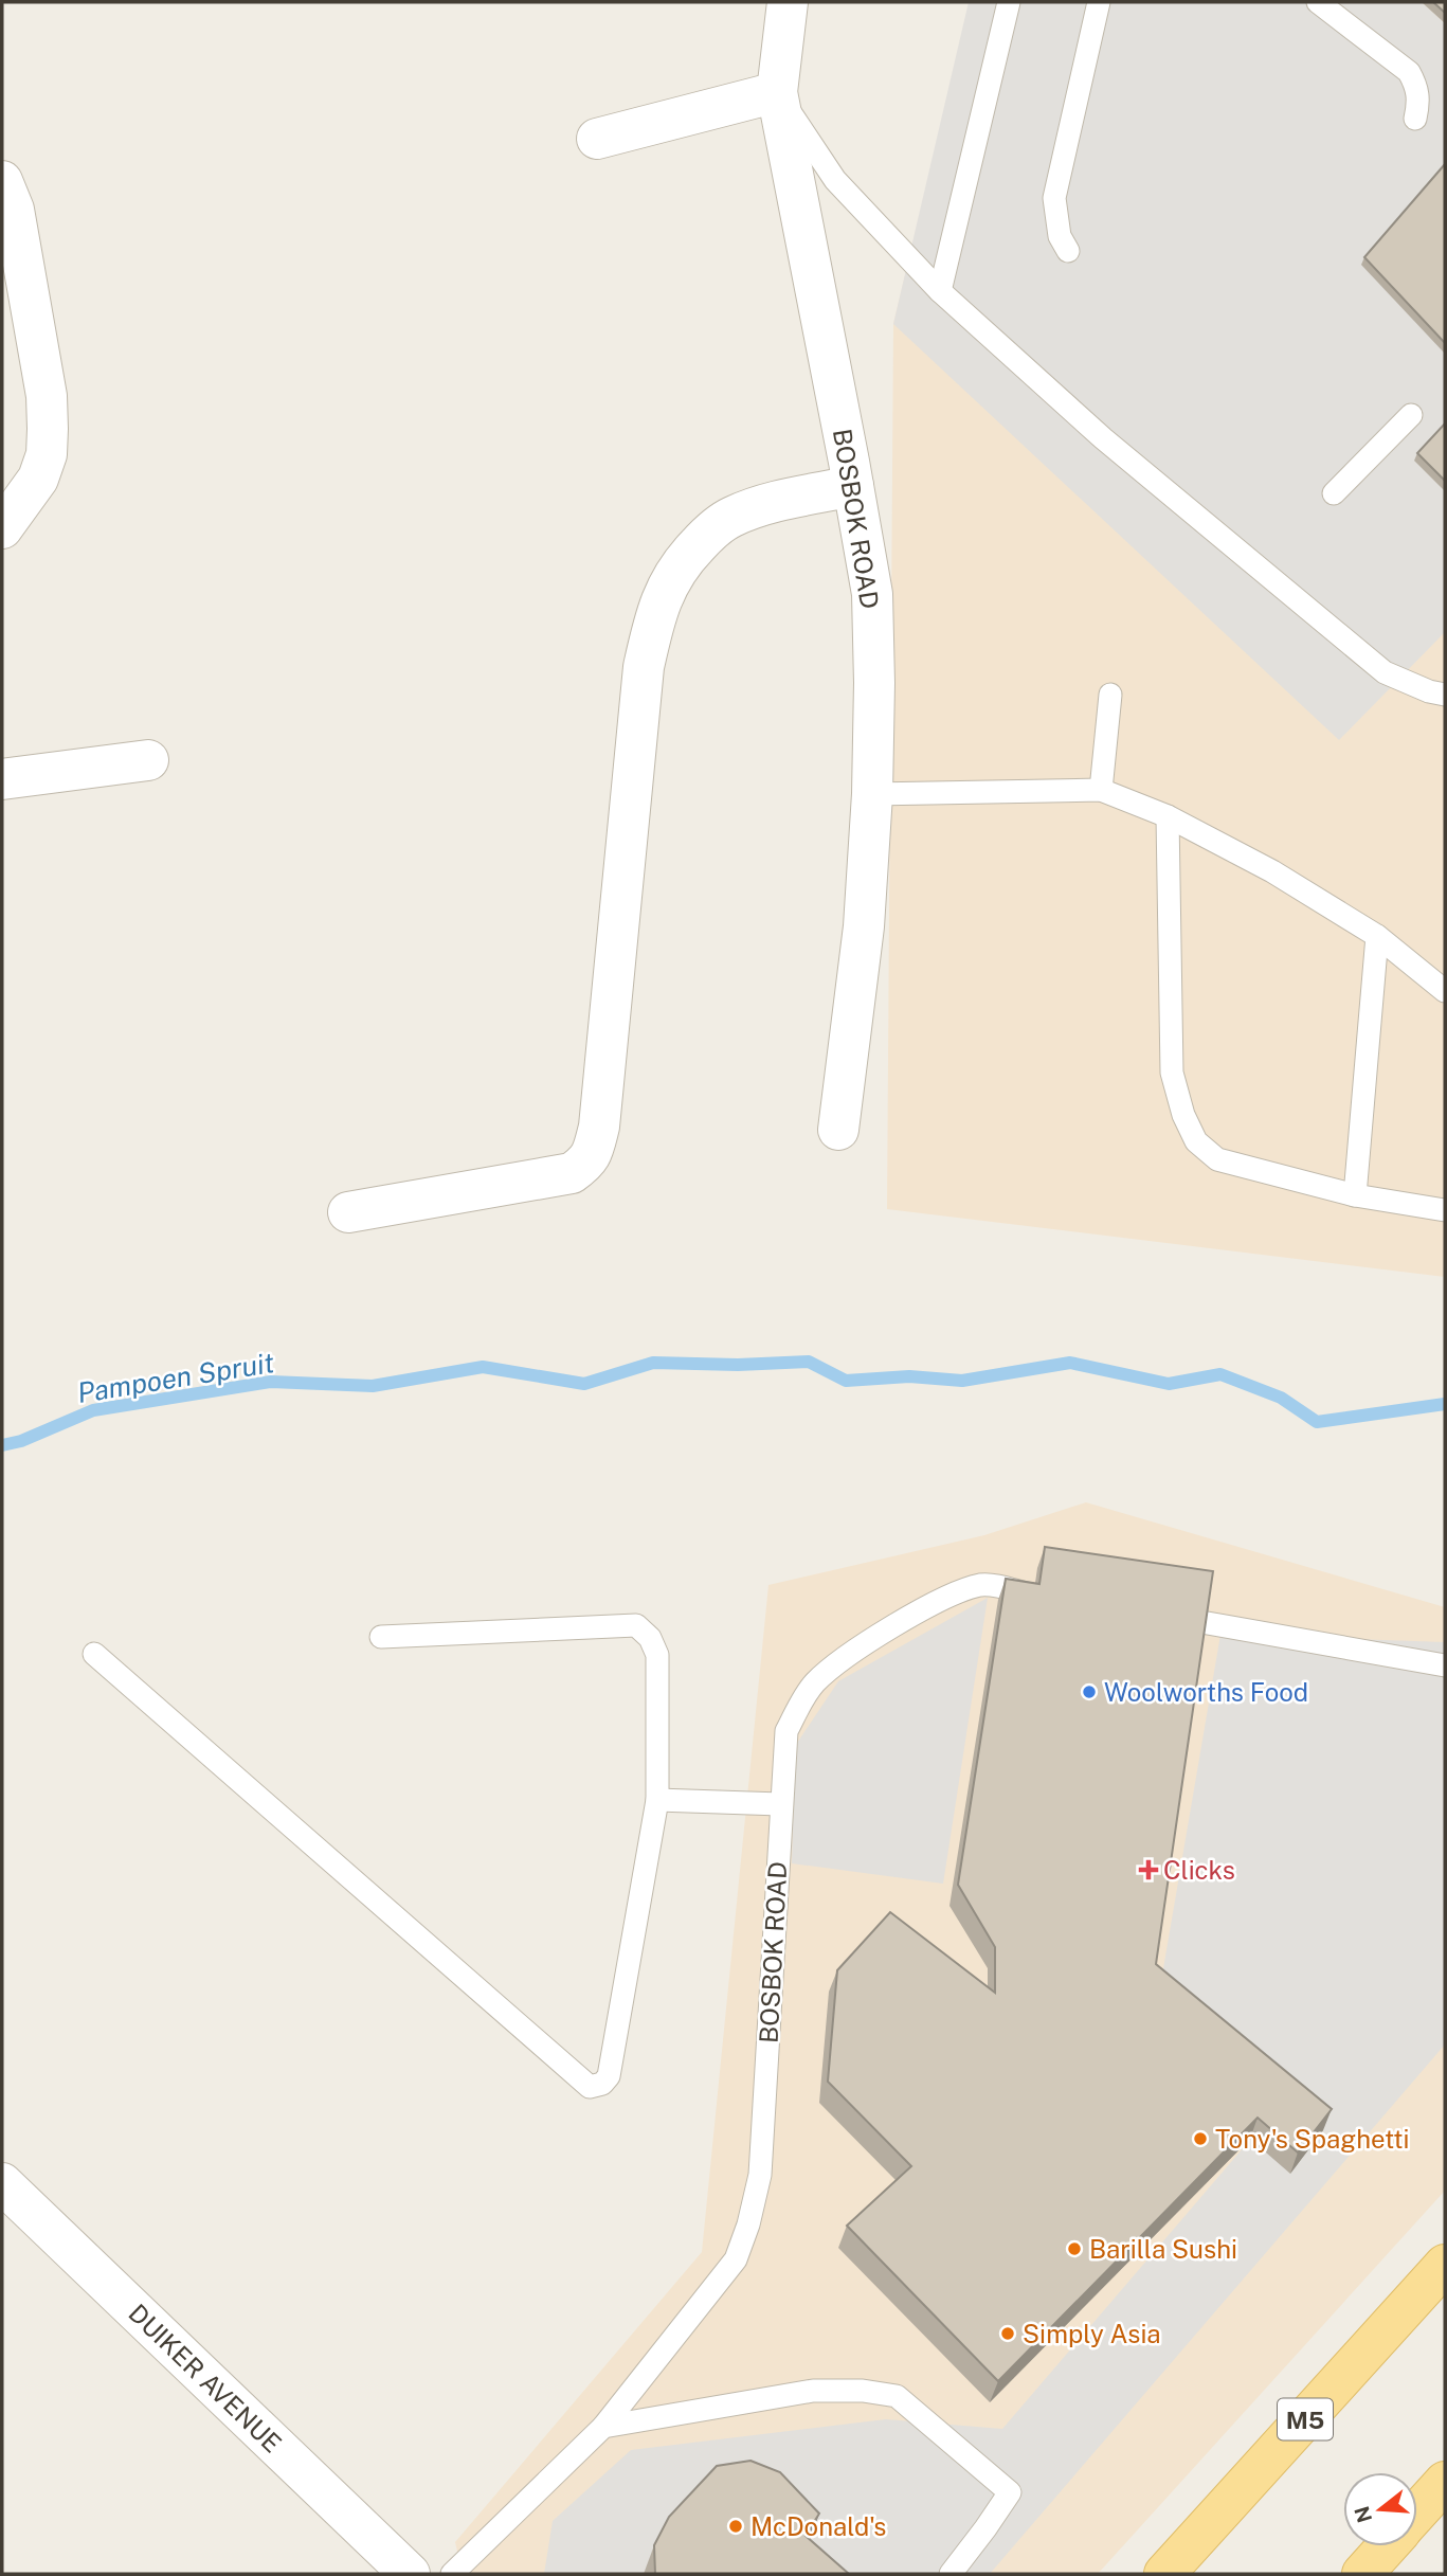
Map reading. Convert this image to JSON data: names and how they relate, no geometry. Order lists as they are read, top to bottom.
{
  "streets": {
    "main road": ["M5"],
    "street": ["BOSBOK ROAD", "DUIKER AVENUE"]
  },
  "water": ["Pampoen Spruit"],
  "places": {
    "other": [
      "Woolworths Food",
      "Tony's Spaghetti",
      "Barilla Sushi",
      "Simply Asia",
      "McDonald's"
    ],
    "health": ["Clicks"]
  },
  "north": "left"
}
